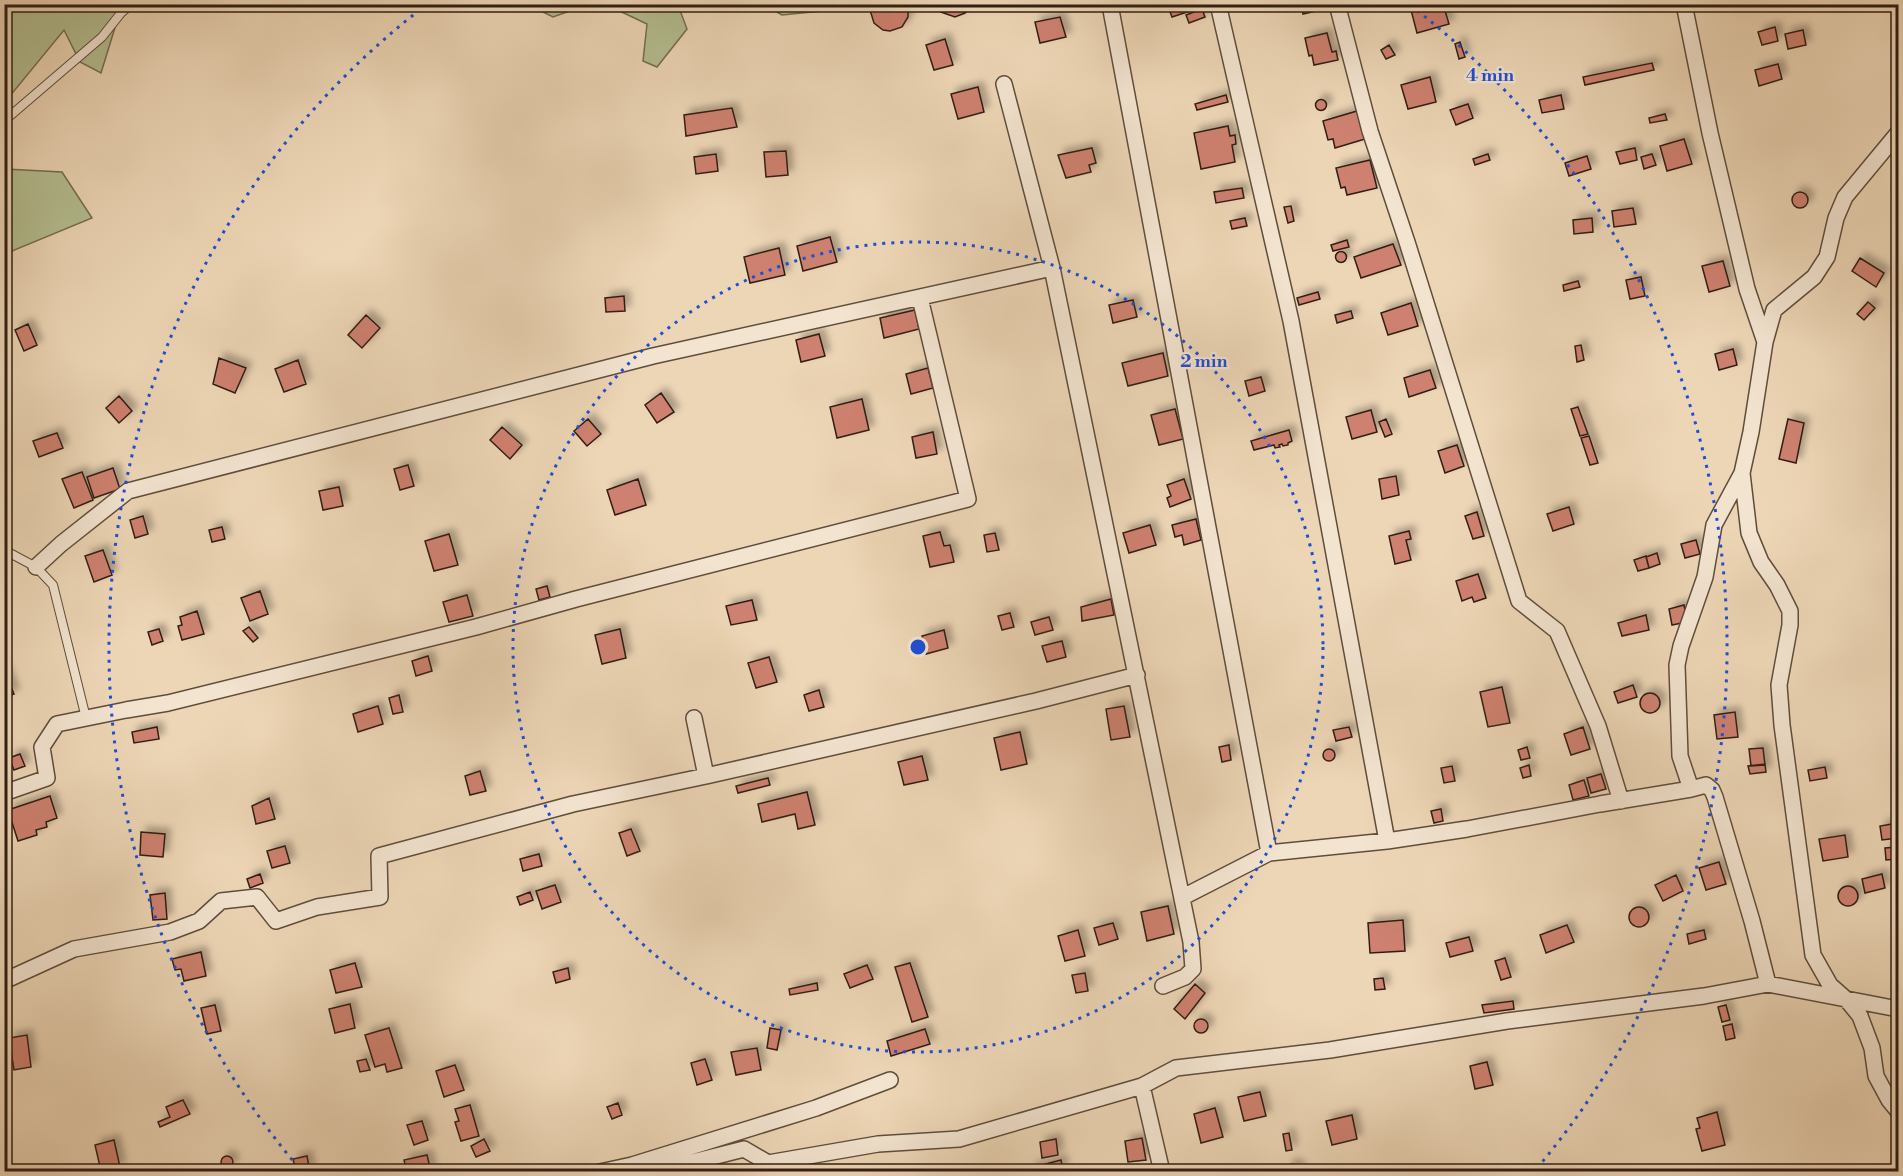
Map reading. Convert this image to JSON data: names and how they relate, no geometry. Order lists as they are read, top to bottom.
{
  "rings": ["4 min", "2 min"]
}
